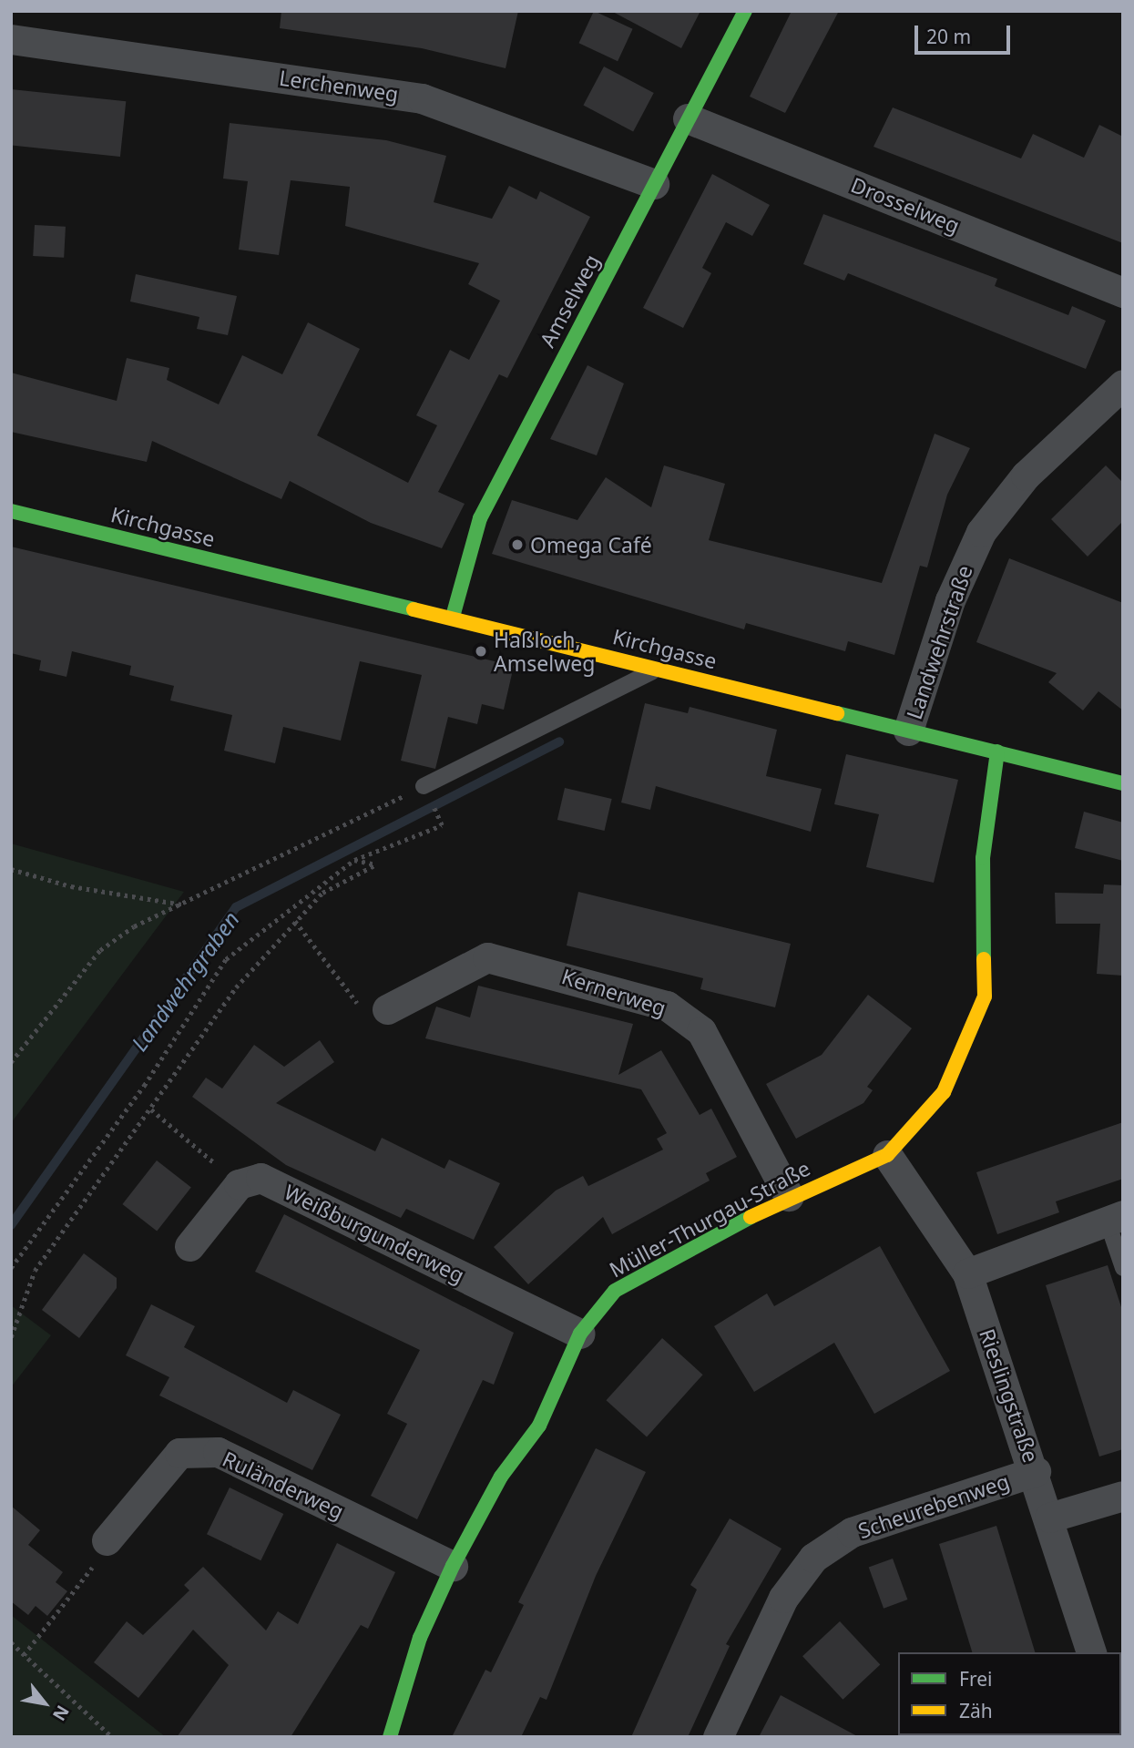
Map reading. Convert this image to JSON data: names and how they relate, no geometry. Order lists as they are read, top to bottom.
{
  "streets": {
    "street": [
      "Lerchenweg",
      "Drosselweg",
      "Amselweg",
      "Kirchgasse",
      "Landwehrstraße",
      "Kernerweg",
      "Müller-Thurgau-Straße",
      "Weißburgunderweg",
      "Rieslingstraße",
      "Ruländerweg",
      "Scheurebenweg"
    ]
  },
  "crossings": [
    ["Lerchenweg", "Amselweg"],
    ["Drosselweg", "Amselweg"],
    ["Amselweg", "Kirchgasse"],
    ["Kirchgasse", "Landwehrstraße"],
    ["Kirchgasse", "Müller-Thurgau-Straße"],
    ["Kernerweg", "Müller-Thurgau-Straße"],
    ["Müller-Thurgau-Straße", "Weißburgunderweg"],
    ["Müller-Thurgau-Straße", "Rieslingstraße"],
    ["Müller-Thurgau-Straße", "Ruländerweg"],
    ["Rieslingstraße", "Scheurebenweg"]
  ],
  "water": ["Landwehrgraben"],
  "places": ["Omega Café", "Haßloch, Amselweg"],
  "legend": ["Frei", "Zäh"],
  "scale_bar": "20 m",
  "north": "bottom right"
}
